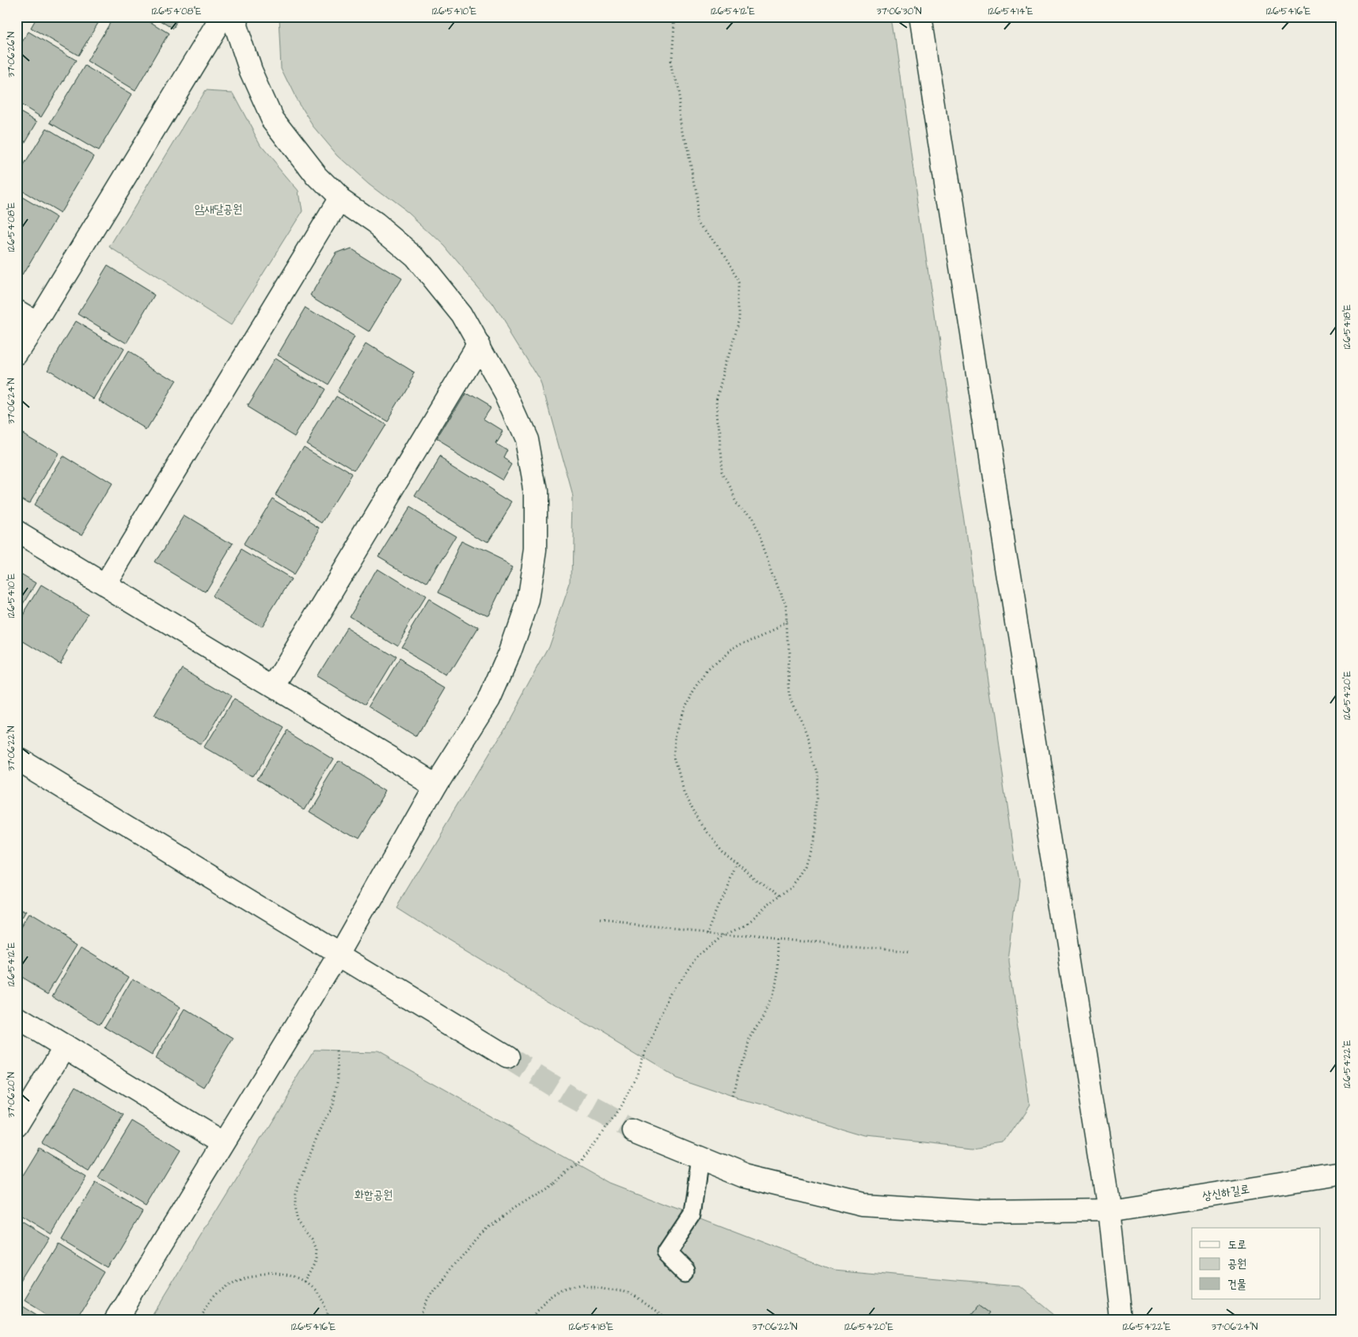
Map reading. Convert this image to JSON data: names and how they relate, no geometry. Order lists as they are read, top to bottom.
{
  "streets": {
    "street": ["상신하길로"]
  },
  "parks": ["암새달공원", "화합공원"],
  "legend": ["도로", "공원", "건물"],
  "coordinates": [
    "126°54'08\"E",
    "126°54'10\"E",
    "126°54'12\"E",
    "37°06'30\"N",
    "126°54'14\"E",
    "126°54'16\"E",
    "37°06'26\"N",
    "126°54'18\"E",
    "37°06'24\"N",
    "126°54'20\"E",
    "37°06'22\"N",
    "126°54'22\"E",
    "37°06'20\"N"
  ]
}
